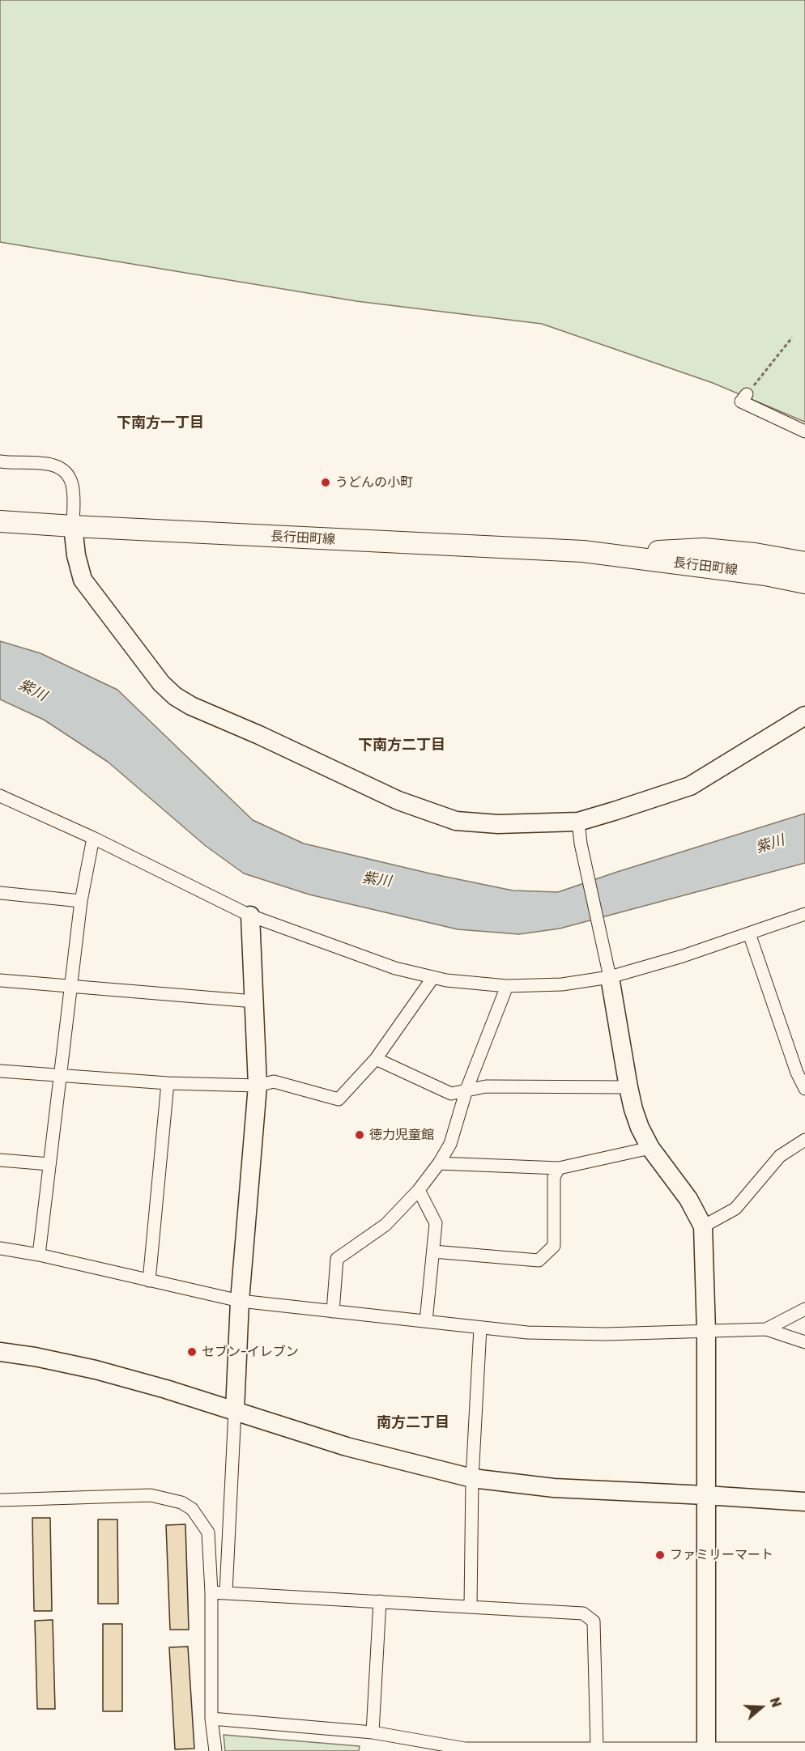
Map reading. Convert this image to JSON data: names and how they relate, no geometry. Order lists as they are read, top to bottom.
{
  "streets": {
    "main road": ["長行田町線"]
  },
  "districts": ["下南方一丁目", "下南方二丁目", "南方二丁目"],
  "water": ["紫川"],
  "places": [
    "うどんの小町",
    "徳力児童館",
    "セブン-イレブン",
    "ファミリーマート"
  ],
  "north": "right"
}
